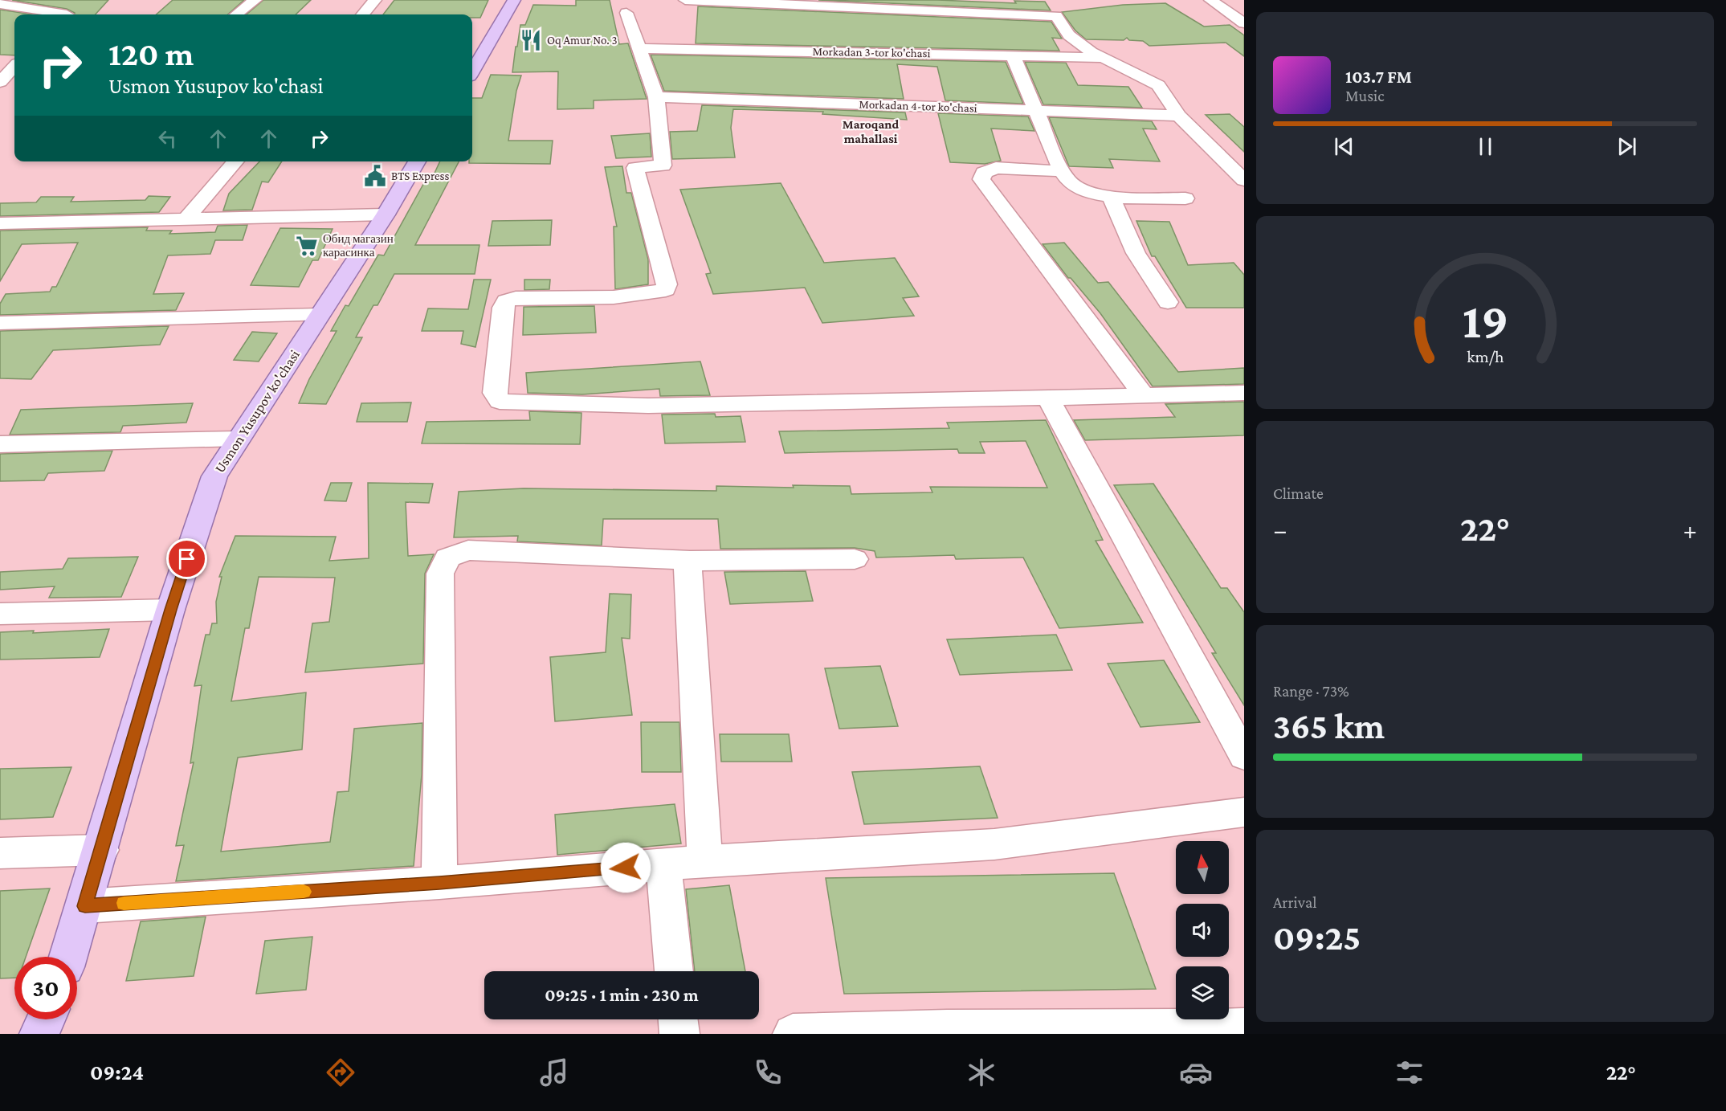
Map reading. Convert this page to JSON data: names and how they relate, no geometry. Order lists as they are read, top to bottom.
{
  "streets": {
    "main road": ["Usmon Yusupov ko'chasi"],
    "street": ["Morkadan 3-tor ko'chasi", "Morkadan 4-tor ko'chasi"]
  },
  "districts": ["Maroqand mahallasi"],
  "places": {
    "restaurant": ["Oq Amur No. 3"],
    "public building": ["BTS Express"],
    "supermarket": ["Обид магазин карасинка"]
  },
  "north": "top",
  "page": {
    "turn": ["120 m", "Usmon Yusupov ko'chasi"],
    "song": ["103.7 FM", "Music"],
    "tile": [
      "Climate",
      ["Range · 73%", "365 km"],
      ["Arrival", "09:25"]
    ],
    "heat": ["−", "22°", "+"],
    "limit": "30",
    "trip": "09:25 · 1 min · 230 m",
    "tabs": ["09:24", "22°"],
    "gauge": ["19", "km/h"]
  }
}
